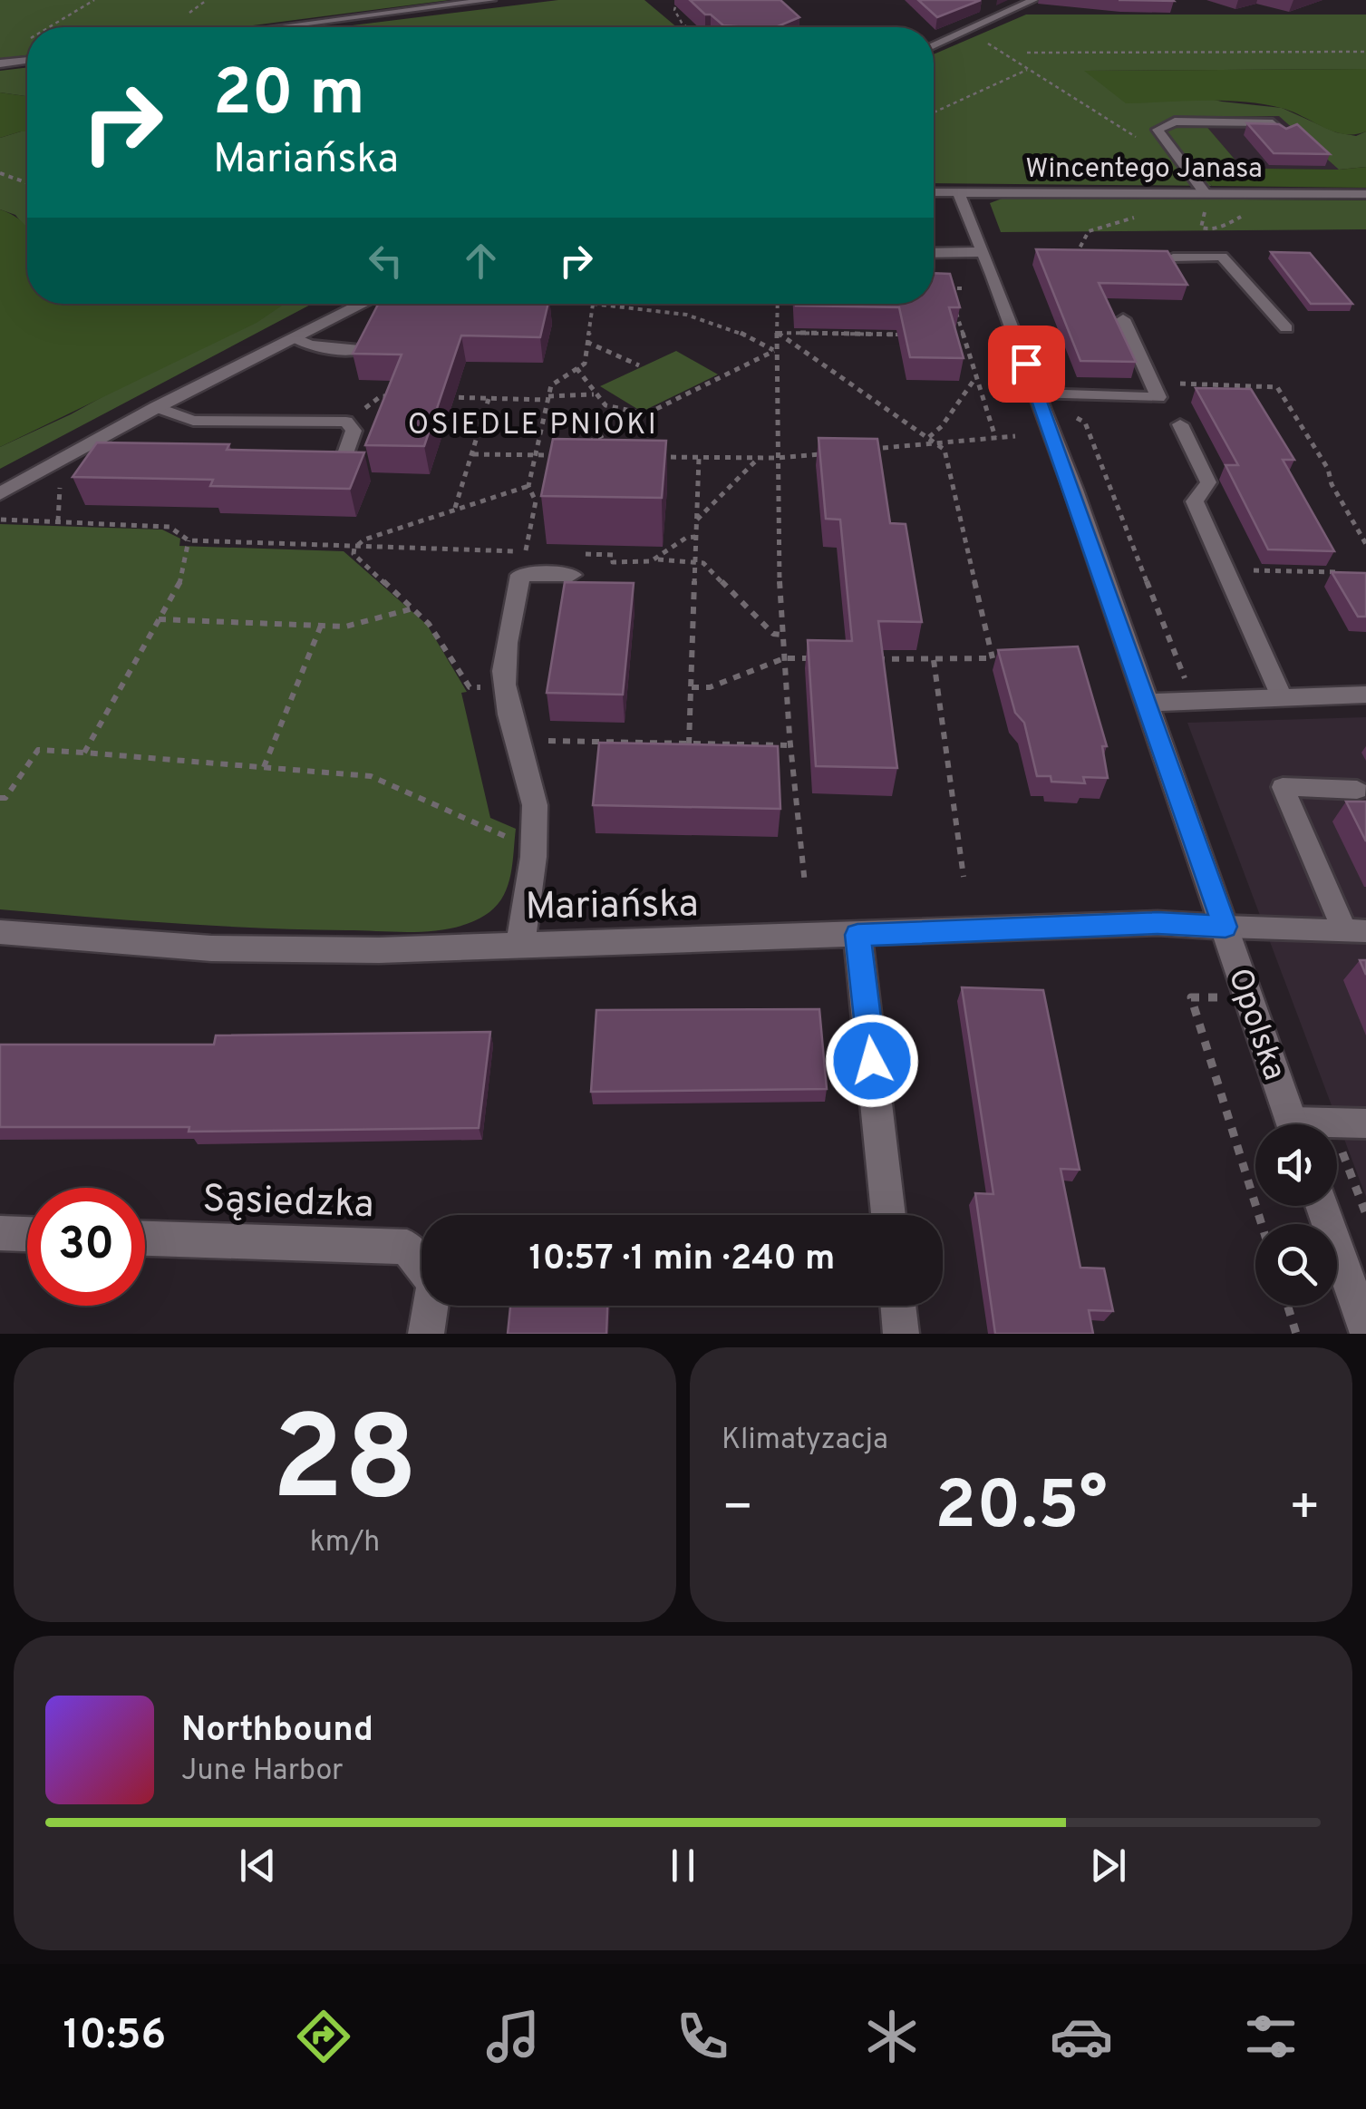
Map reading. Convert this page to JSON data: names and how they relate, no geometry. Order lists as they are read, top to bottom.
{
  "streets": {
    "street": [
      "Wincentego Janasa",
      "Mariańska",
      "Opolska",
      "Sąsiedzka"
    ]
  },
  "crossings": [
    ["Wincentego Janasa", "Opolska"],
    ["Mariańska", "Opolska"]
  ],
  "districts": ["OSIEDLE PNIOKI"],
  "page": {
    "turn": ["20 m", "Mariańska"],
    "limit": "30",
    "trip": "10:57 · 1 min · 240 m",
    "tile": [
      ["28", "km/h"],
      "Klimatyzacja"
    ],
    "heat": ["−", "20.5°", "+"],
    "song": ["Northbound", "June Harbor"],
    "tabs": "10:56"
  }
}
